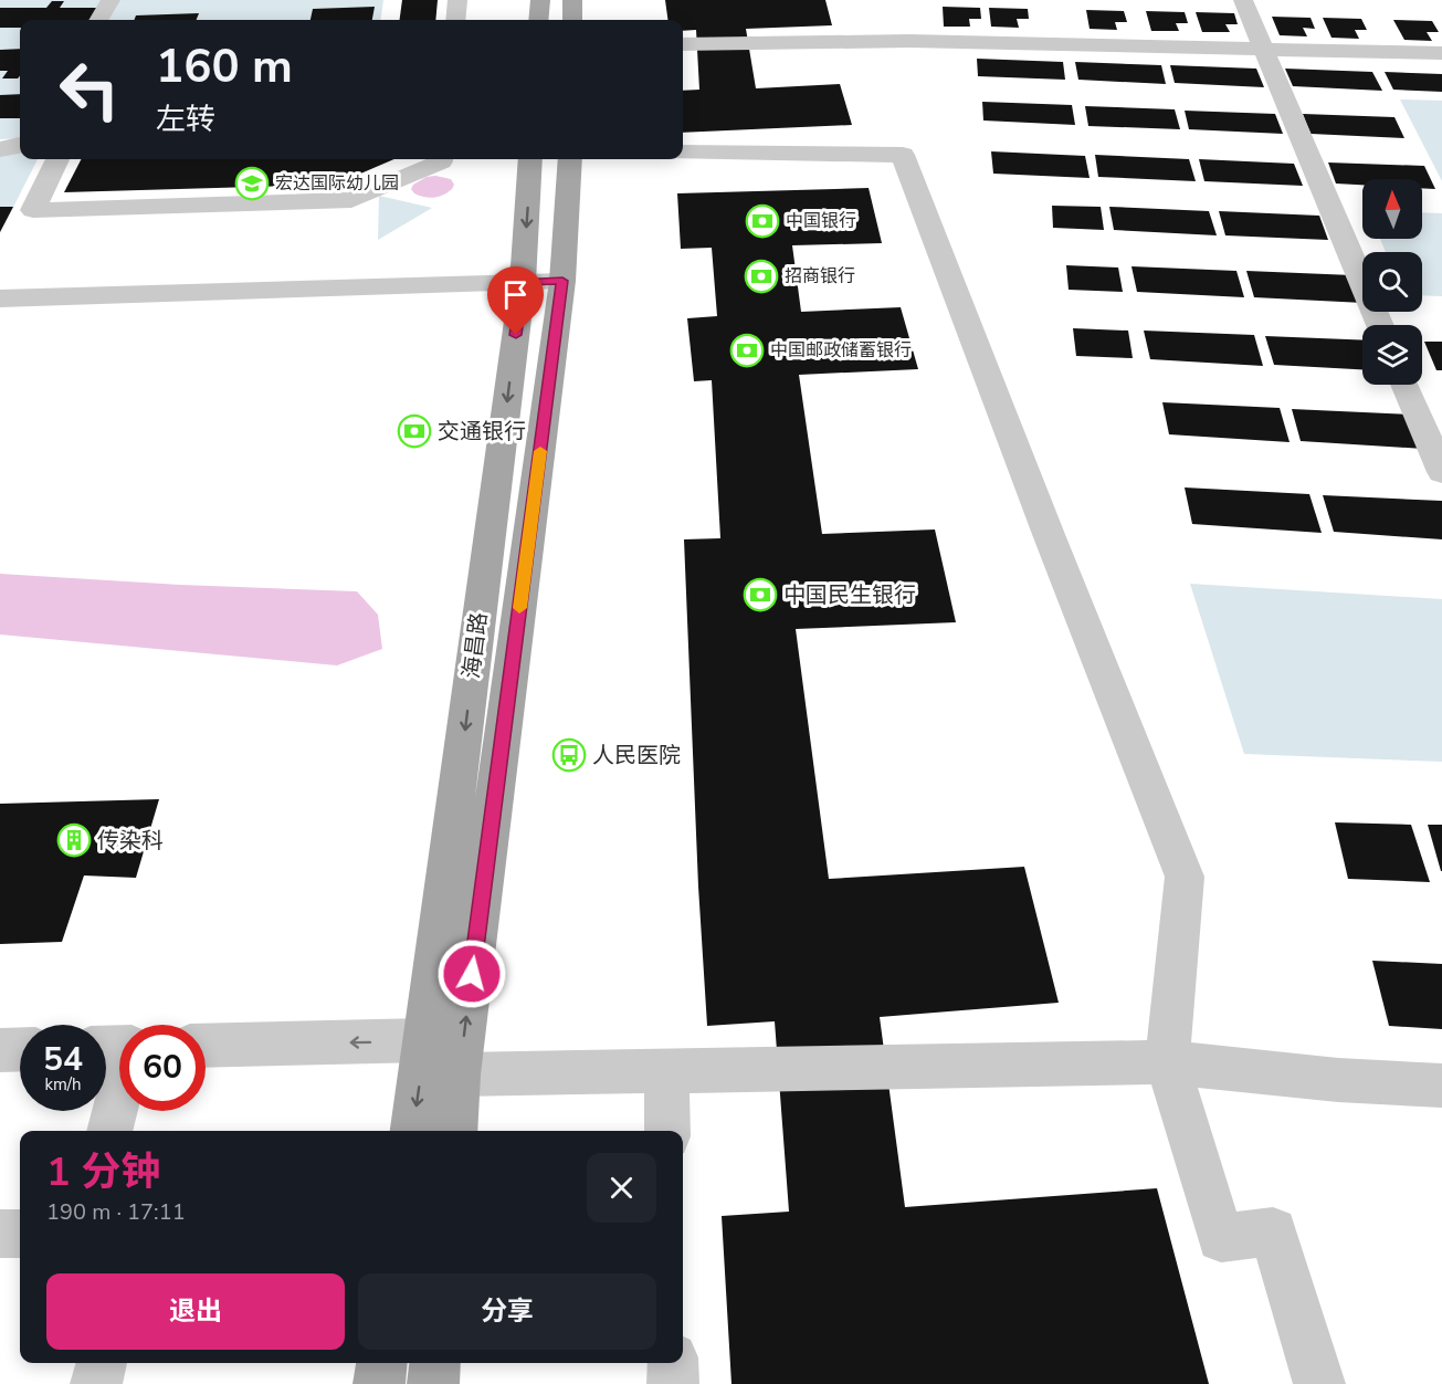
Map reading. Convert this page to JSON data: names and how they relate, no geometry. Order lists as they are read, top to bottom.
{
  "streets": {
    "main road": ["海昌路"]
  },
  "places": {
    "school or university": ["宏达国际幼儿园"],
    "bank": [
      "中国银行",
      "招商银行",
      "中国邮政储蓄银行",
      "交通银行",
      "中国民生银行"
    ],
    "bus stop": ["人民医院"],
    "building": ["传染科"]
  },
  "north": "top",
  "page": {
    "turn": ["160 m", "左转"],
    "speed": "54 km/h",
    "limit": "60",
    "heading": ["1 分钟", "190 m · 17:11"],
    "buttons": ["退出", "分享"]
  }
}
